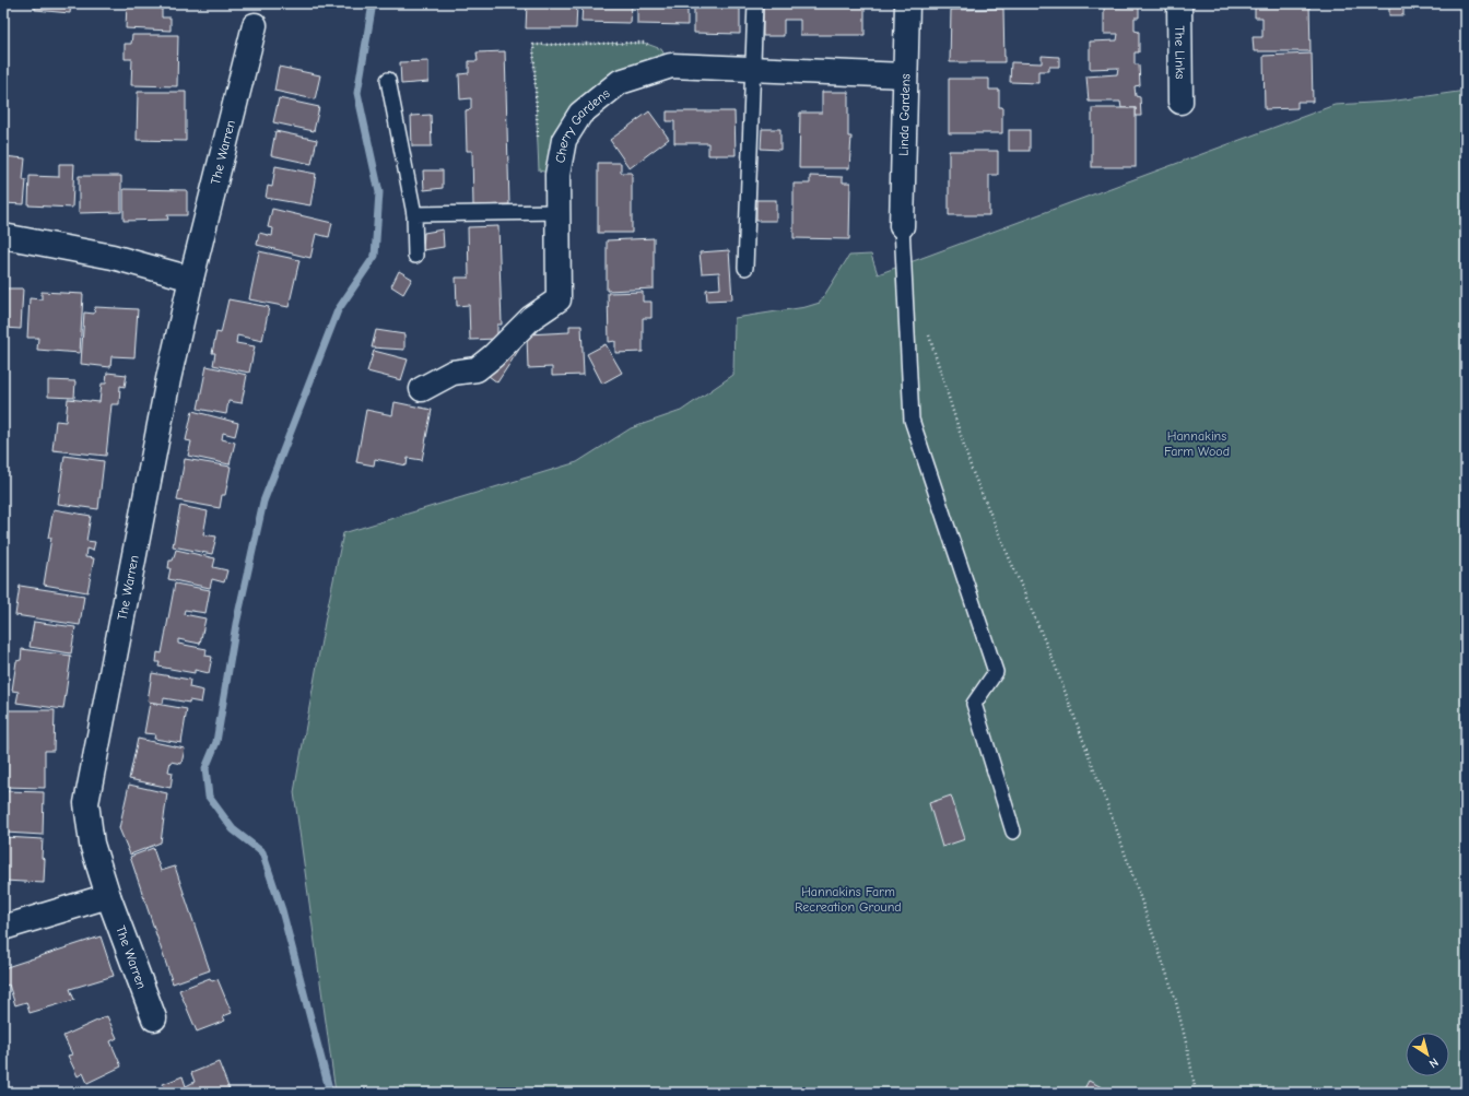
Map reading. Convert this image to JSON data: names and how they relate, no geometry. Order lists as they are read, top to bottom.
{
  "streets": {
    "street": [
      "The Links",
      "Linda Gardens",
      "Cherry Gardens",
      "The Warren"
    ]
  },
  "crossings": [
    ["Linda Gardens", "Cherry Gardens"]
  ],
  "parks": ["Hannakins Farm Wood", "Hannakins Farm Recreation Ground"],
  "north": "bottom right"
}
